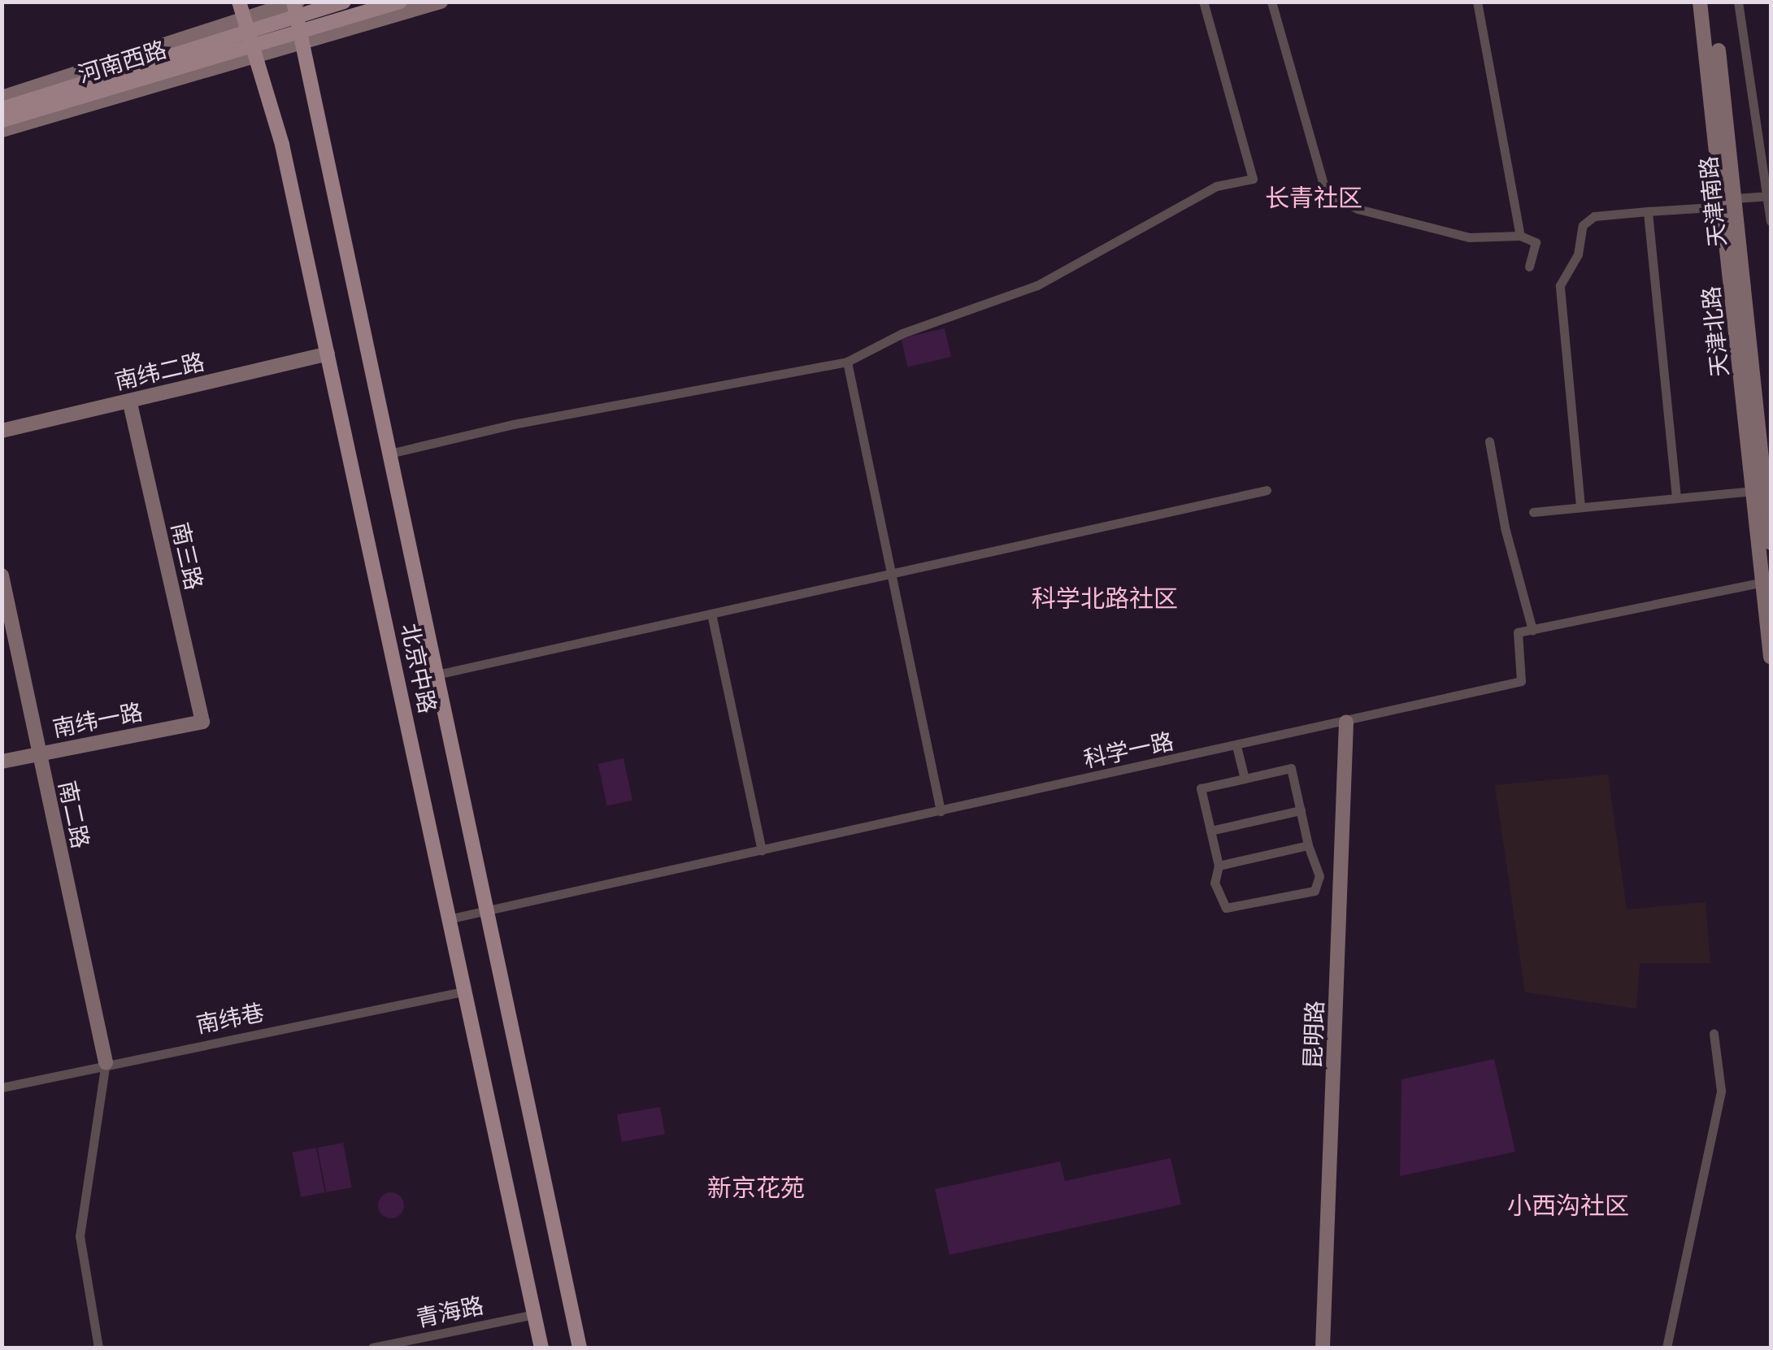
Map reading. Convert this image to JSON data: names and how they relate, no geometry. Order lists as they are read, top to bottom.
{
  "streets": {
    "main road": ["河南西路", "北京中路"],
    "street": [
      "天津南路",
      "南纬二路",
      "南三路",
      "南纬一路",
      "科学一路",
      "南二路",
      "南纬巷",
      "昆明路",
      "青海路"
    ]
  },
  "crossings": [
    ["河南西路", "北京中路"],
    ["南纬二路", "南三路"],
    ["南纬二路", "北京中路"],
    ["南三路", "南纬一路"],
    ["北京中路", "科学一路"],
    ["北京中路", "南纬巷"],
    ["北京中路", "青海路"],
    ["南纬一路", "南二路"],
    ["科学一路", "昆明路"],
    ["南二路", "南纬巷"]
  ],
  "districts": [
    "长青社区",
    "科学北路社区",
    "新京花苑",
    "小西沟社区"
  ]
}
